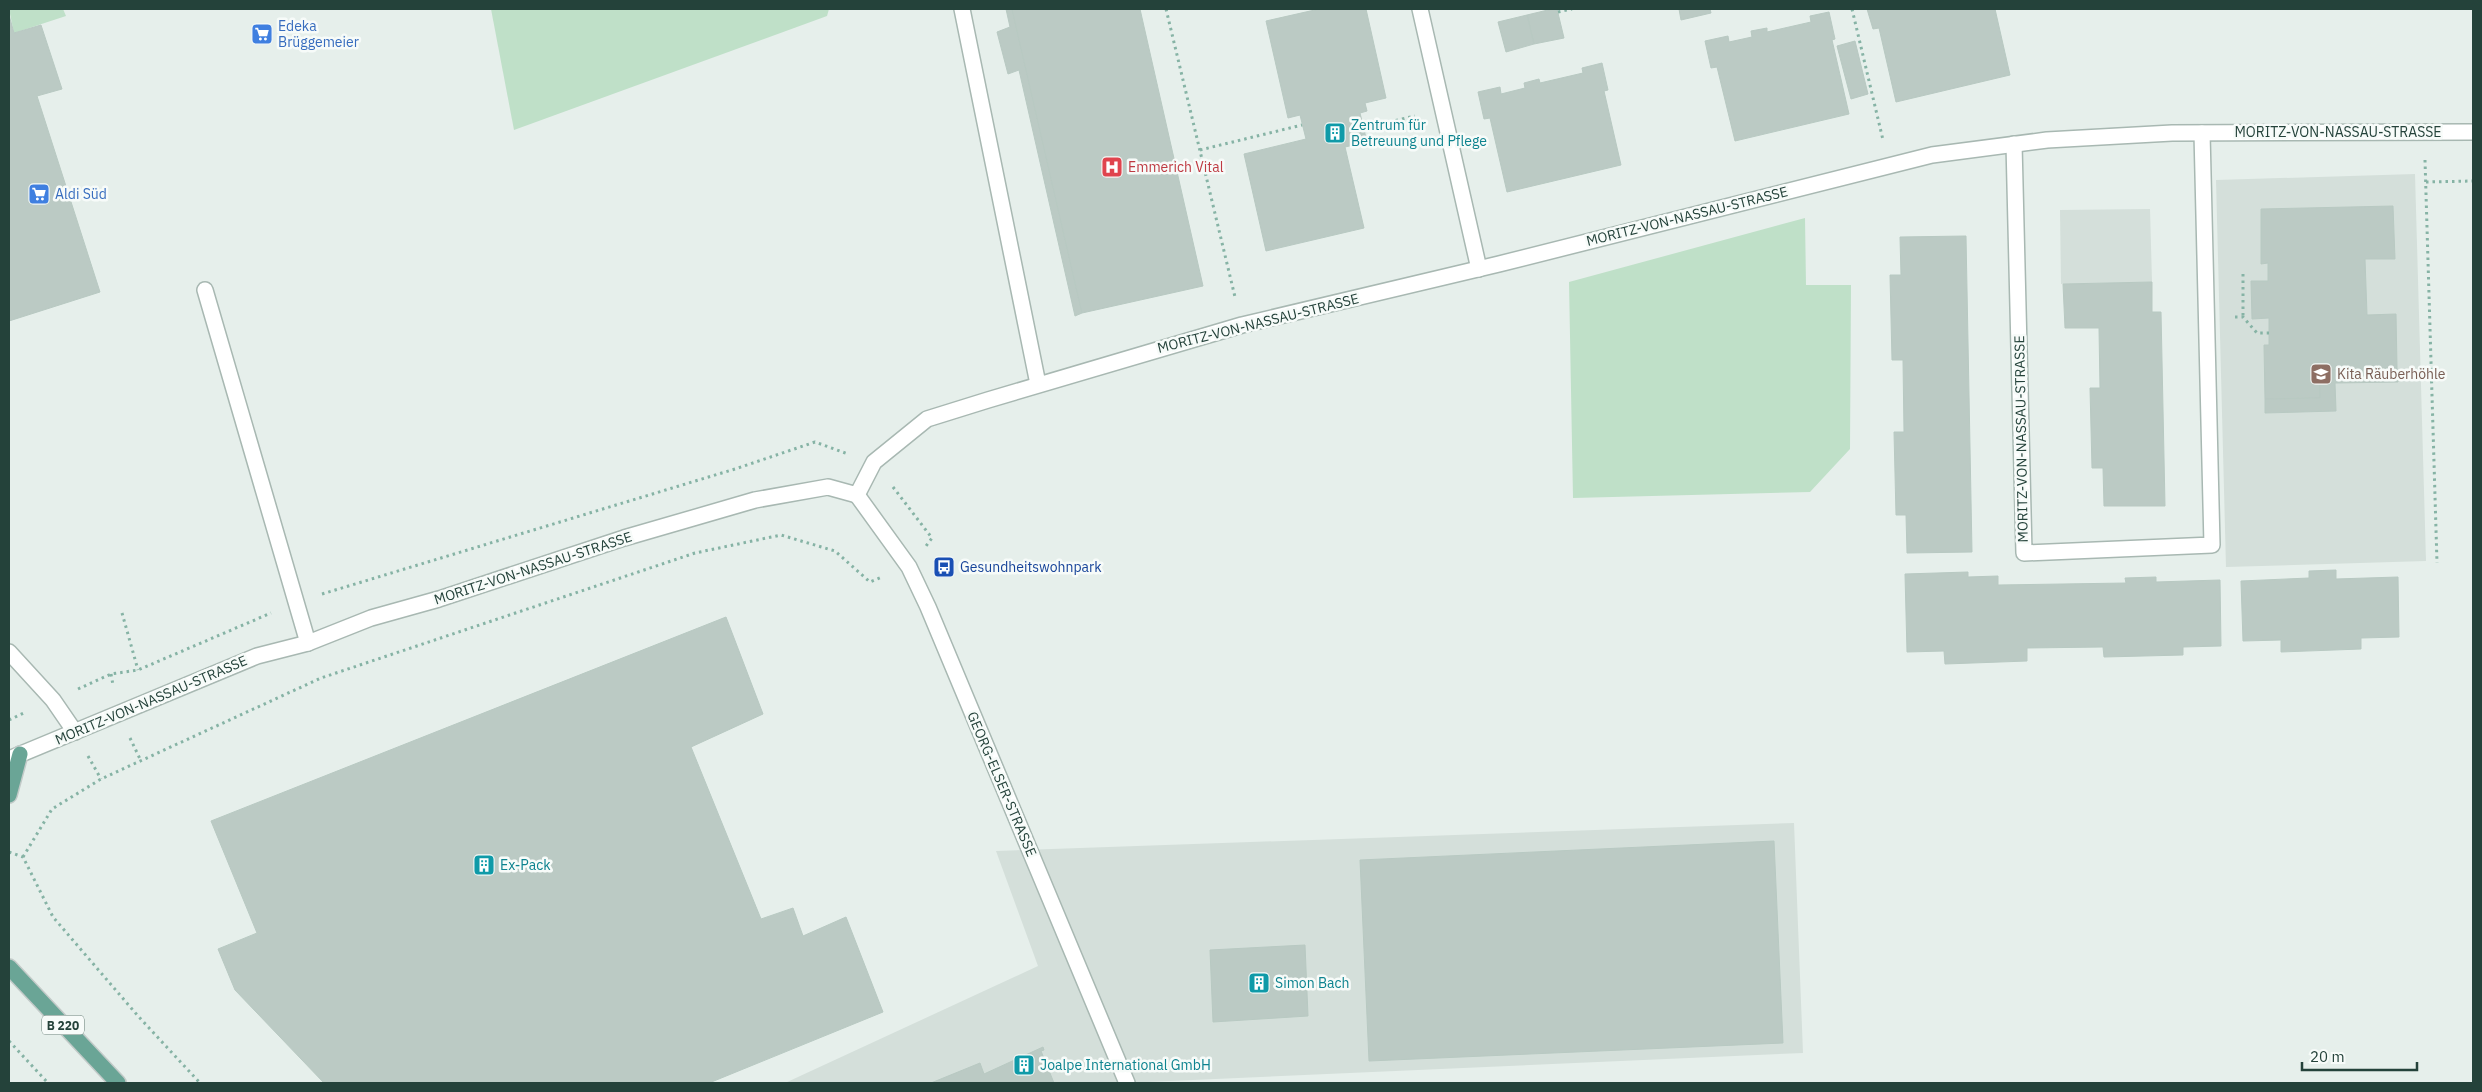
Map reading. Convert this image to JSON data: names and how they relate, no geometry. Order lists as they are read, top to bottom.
{
  "streets": {
    "main road": ["B 220"],
    "street": ["MORITZ-VON-NASSAU-STRASSE", "GEORG-ELSER-STRASSE"]
  },
  "crossings": [
    ["MORITZ-VON-NASSAU-STRASSE", "GEORG-ELSER-STRASSE"]
  ],
  "places": {
    "supermarket": ["Edeka Brüggemeier", "Aldi Süd"],
    "building": [
      "Zentrum für Betreuung und Pflege",
      "Ex-Pack",
      "Simon Bach",
      "Joalpe International GmbH"
    ],
    "hospital": ["Emmerich Vital"],
    "school or university": ["Kita Räuberhöhle"],
    "bus stop": ["Gesundheitswohnpark"]
  },
  "scale_bar": "20 m"
}
